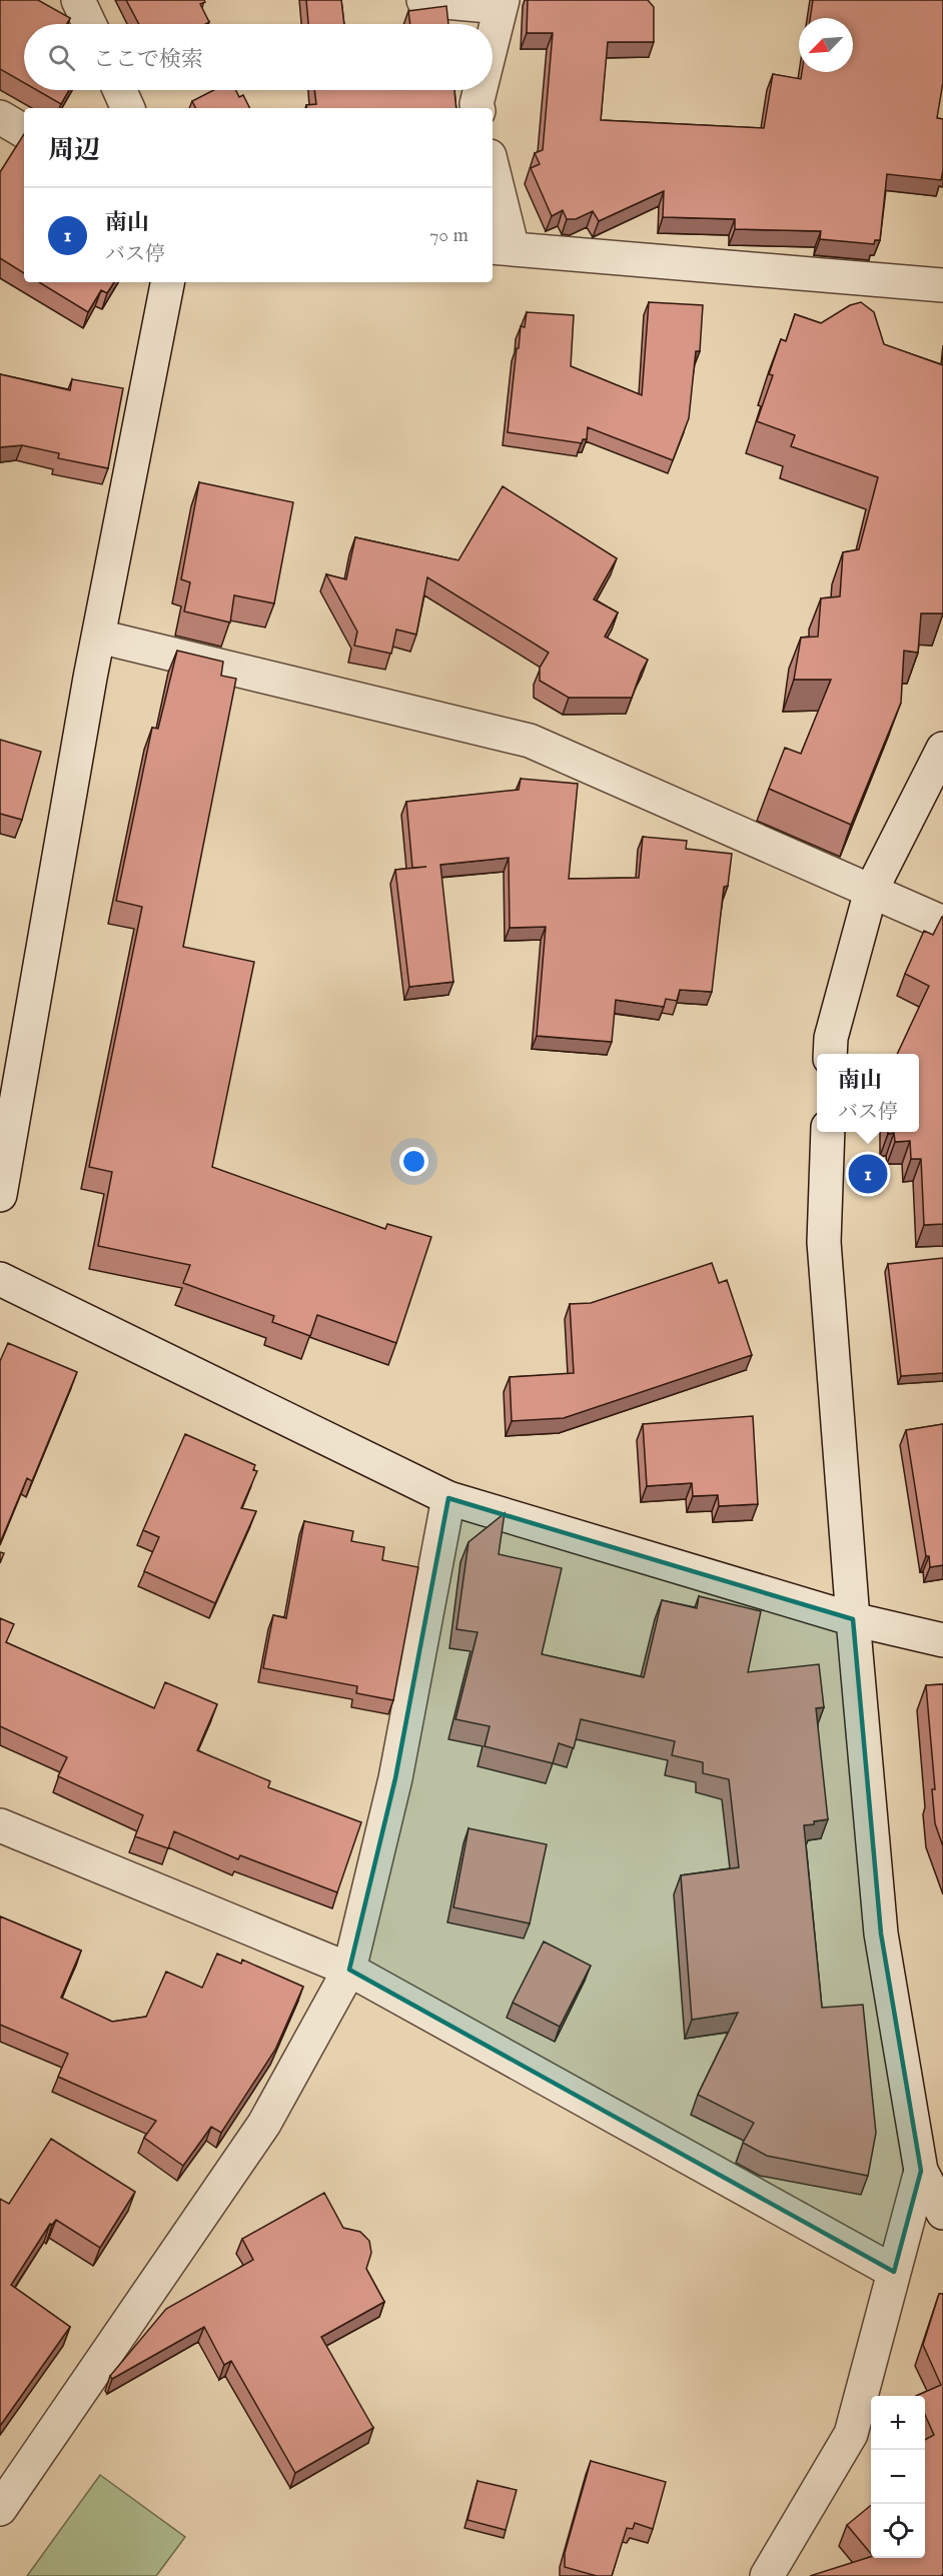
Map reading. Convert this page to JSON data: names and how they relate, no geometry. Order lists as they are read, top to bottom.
{
  "north": "bottom left",
  "page": {
    "search": "ここで検索",
    "heading": "周辺",
    "list": [
      {
        "mark": "1",
        "name": "南山",
        "note": "バス停",
        "value": "70 m"
      }
    ],
    "popup": ["南山", "バス停"],
    "pins": "1",
    "map_buttons": ["+", "−"]
  }
}
